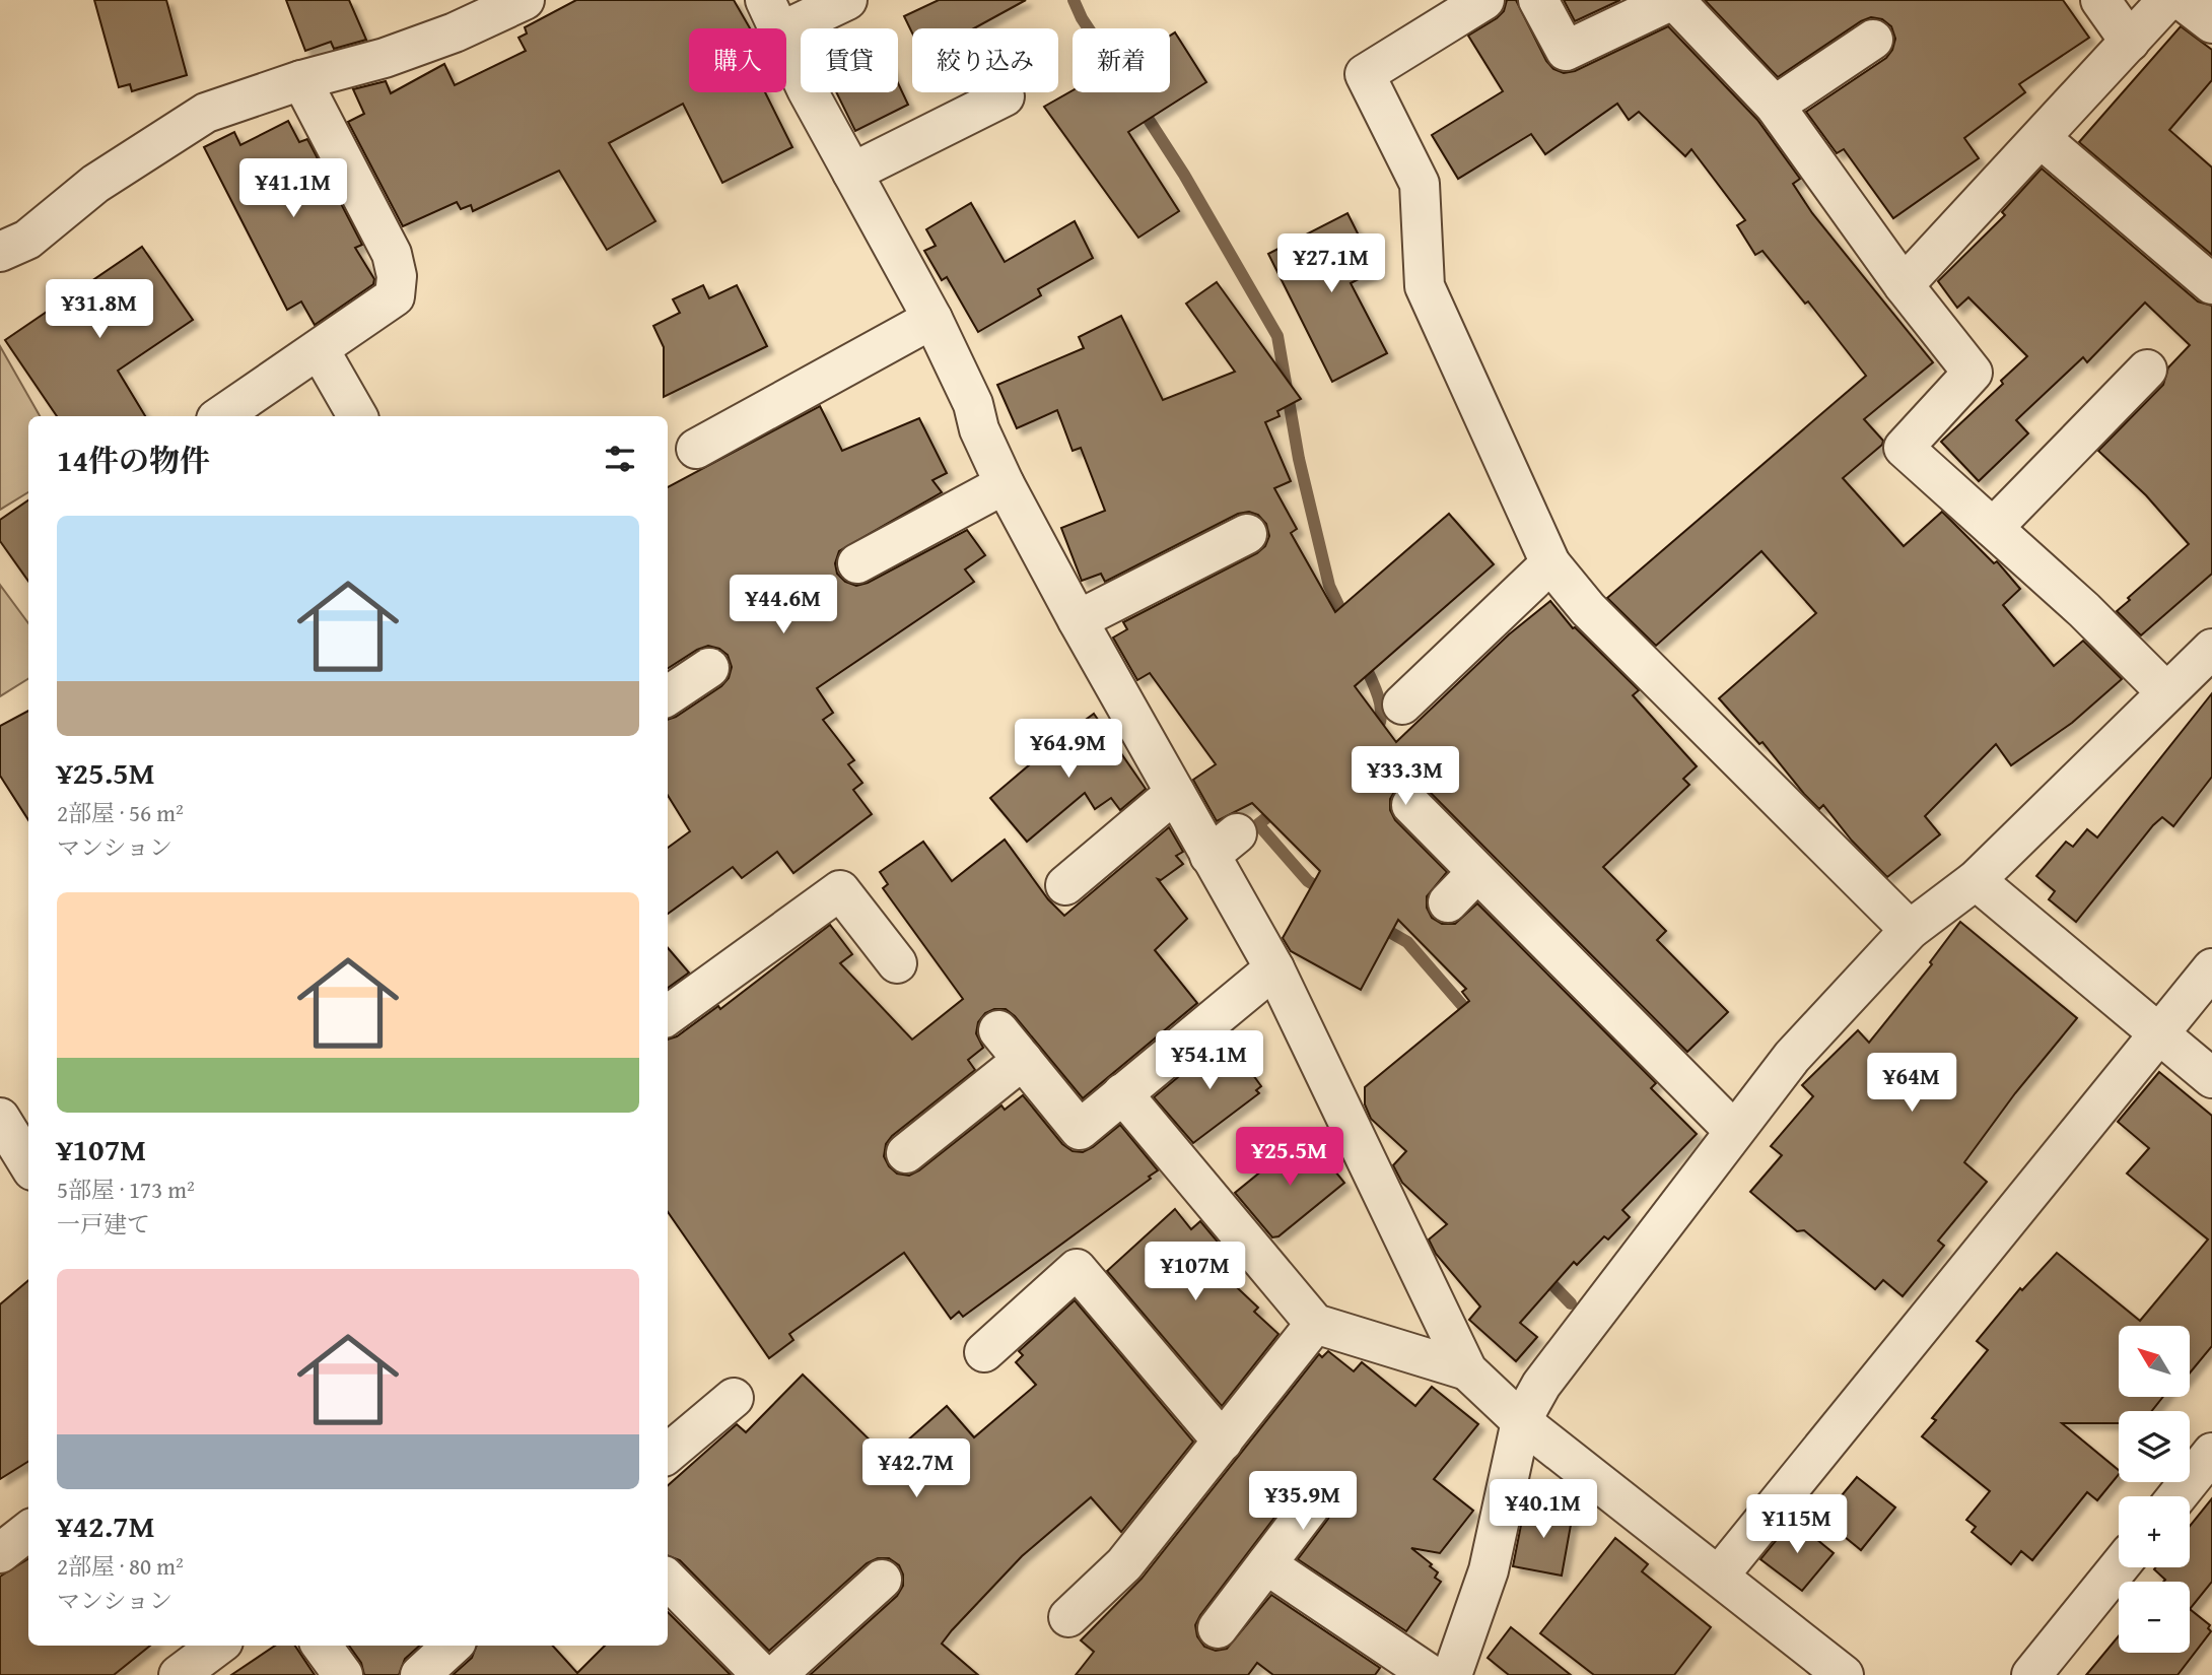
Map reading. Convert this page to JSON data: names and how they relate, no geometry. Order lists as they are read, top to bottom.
{
  "north": "top left",
  "page": {
    "chip": [
      "購入",
      "賃貸",
      "絞り込み",
      "新着"
    ],
    "price": [
      "¥41.1M",
      "¥27.1M",
      "¥31.8M",
      "¥44.6M",
      "¥64.9M",
      "¥33.3M",
      "¥54.1M",
      "¥64M",
      "¥25.5M",
      "¥107M",
      "¥42.7M",
      "¥35.9M",
      "¥40.1M",
      "¥115M"
    ],
    "heading": "14件の物件",
    "list": [
      {
        "name": "¥25.5M",
        "note": "2部屋 · 56 m² · マンション"
      },
      {
        "name": "¥107M",
        "note": "5部屋 · 173 m² · 一戸建て"
      },
      {
        "name": "¥42.7M",
        "note": "2部屋 · 80 m² · マンション"
      }
    ],
    "map_buttons": ["+", "−"]
  }
}
